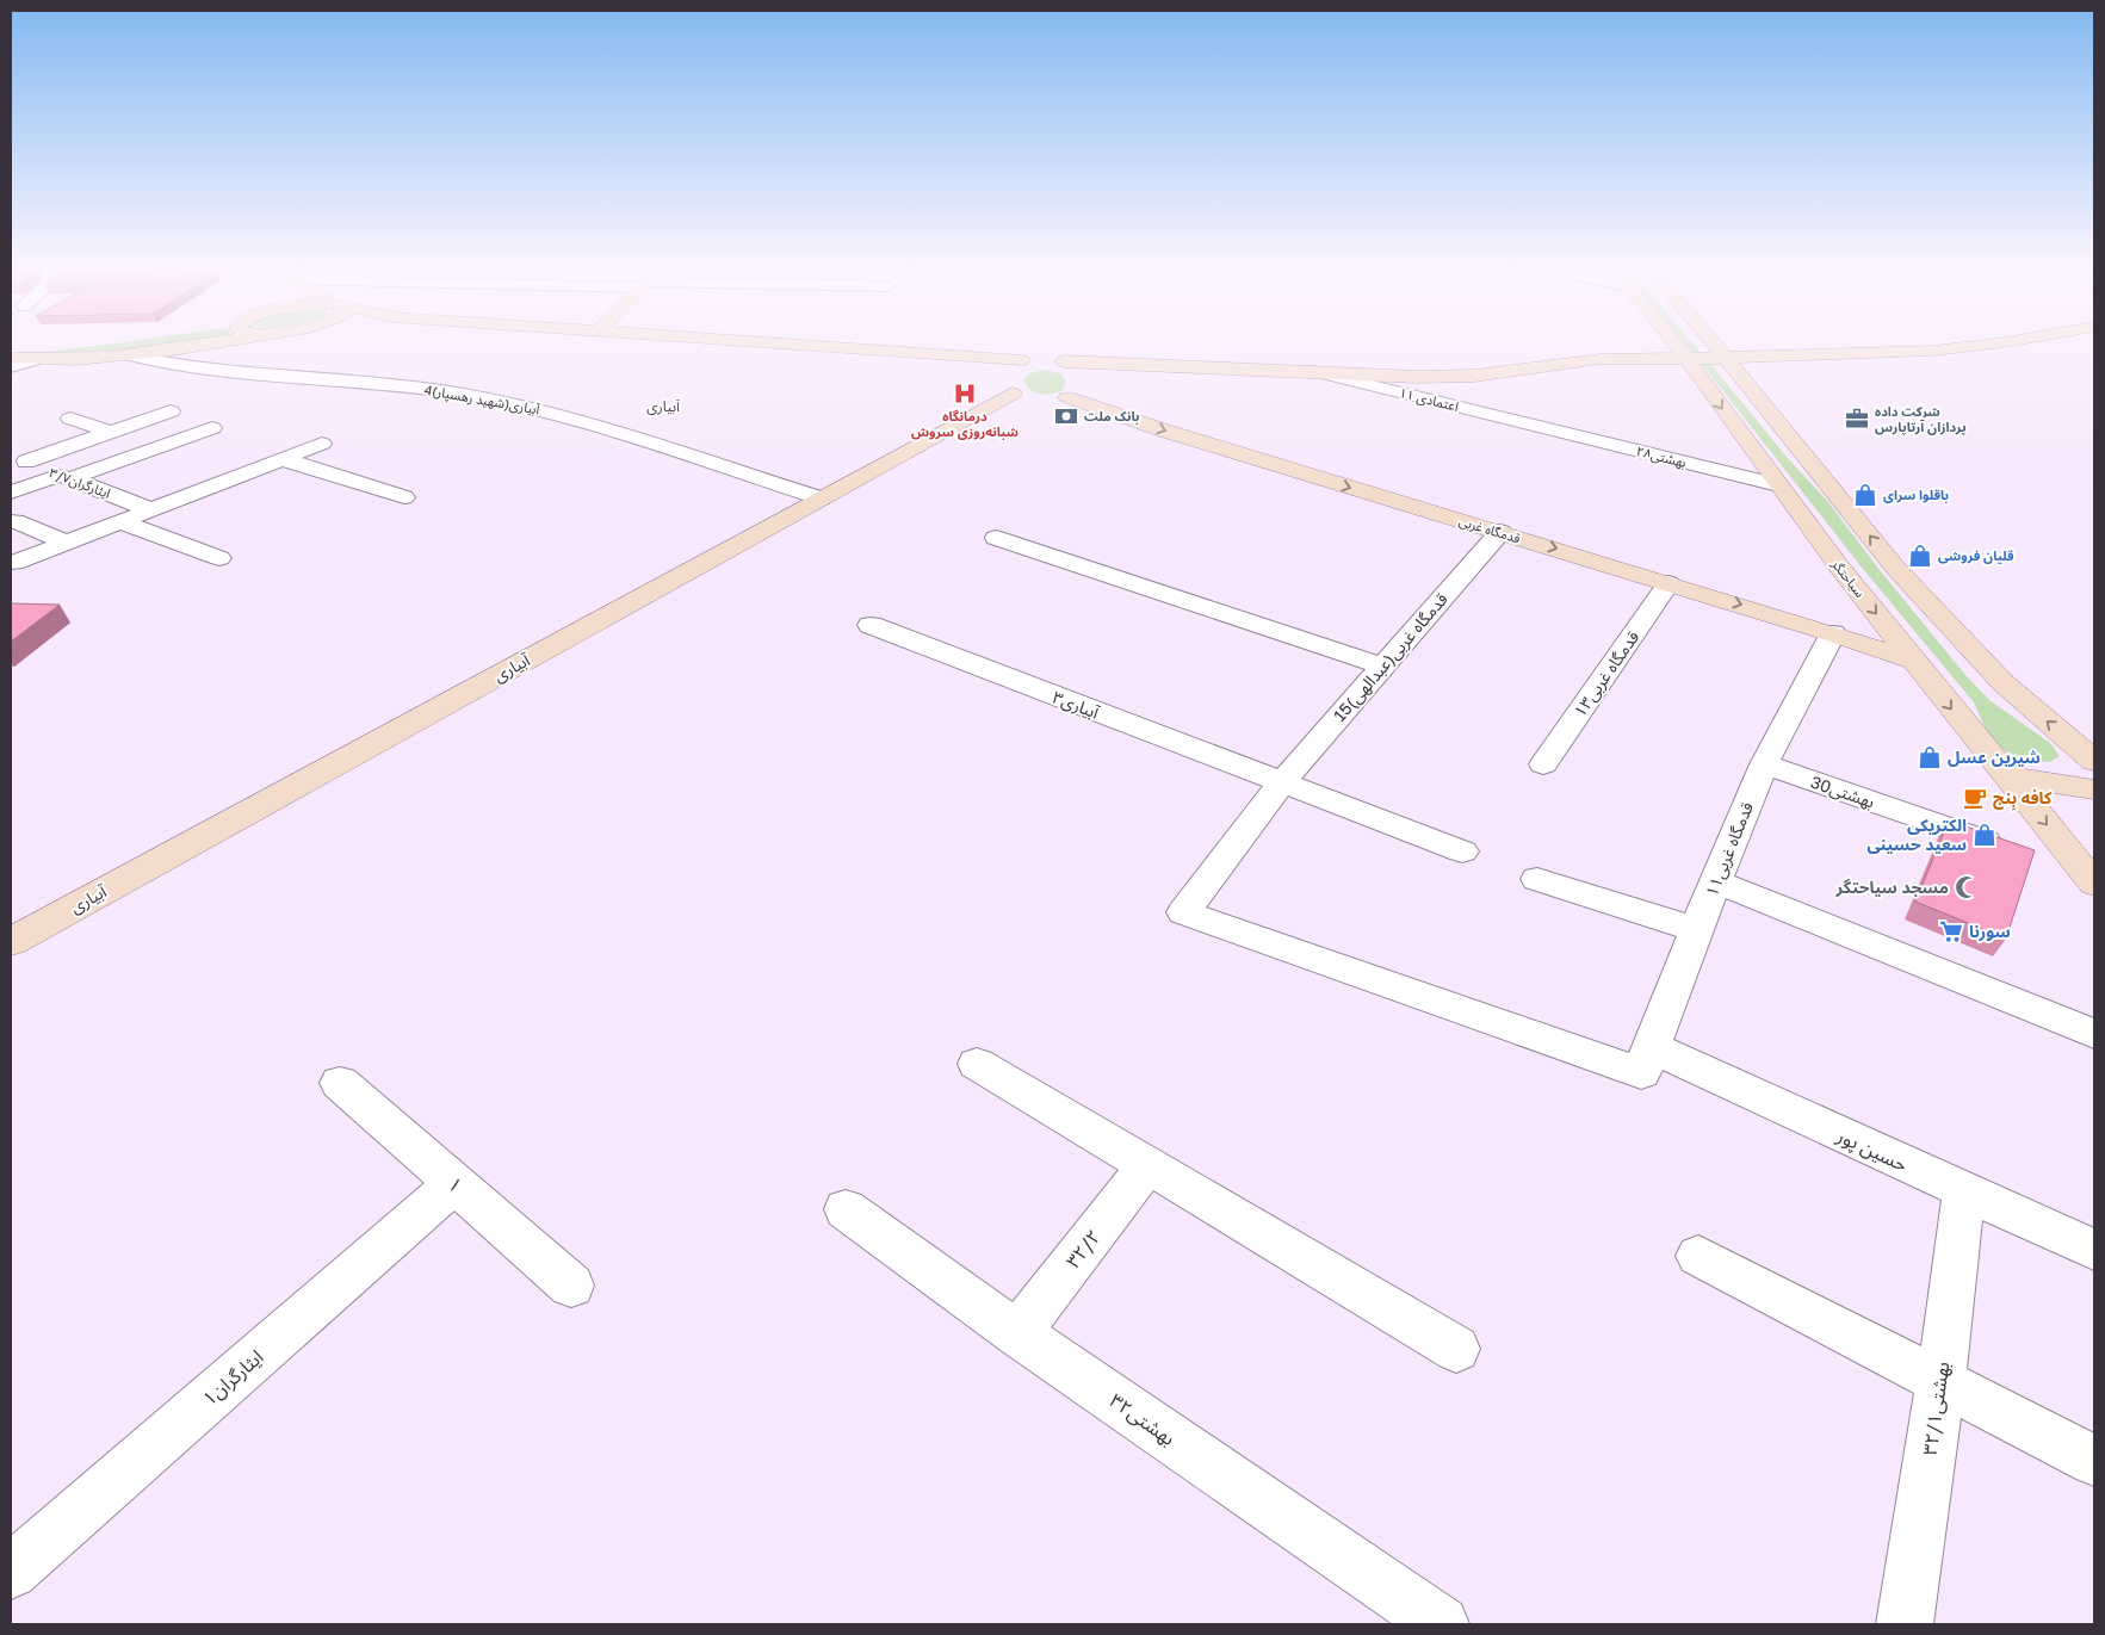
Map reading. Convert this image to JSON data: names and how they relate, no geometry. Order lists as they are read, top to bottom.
{
  "streets": {
    "street": [
      "4آبیاری(شهید رهسپار)",
      "۱۱ اعتمادی",
      "۲۸بهشتی",
      "ایثارگران۳/۷",
      "قدمگاه غربی",
      "سیاحتگر",
      "15قدمگاه غربی(عبدالهی)",
      "آبیاری",
      "قدمگاه غربی۱۳",
      "آبیاری۳",
      "30بهشتی",
      "قدمگاه غربی۱۱",
      "حسین پور",
      "۱",
      "۳۲/۲",
      "ایثارگران۱",
      "بهشتی۳۲/۱",
      "بهشتی۳۲"
    ]
  },
  "crossings": [
    ["4آبیاری(شهید رهسپار)", "آبیاری"],
    ["۱۱ اعتمادی", "۲۸بهشتی"],
    ["۲۸بهشتی", "سیاحتگر"],
    ["قدمگاه غربی", "سیاحتگر"],
    ["قدمگاه غربی", "15قدمگاه غربی(عبدالهی)"],
    ["قدمگاه غربی", "آبیاری"],
    ["قدمگاه غربی", "قدمگاه غربی۱۳"],
    ["قدمگاه غربی", "قدمگاه غربی۱۱"],
    ["15قدمگاه غربی(عبدالهی)", "آبیاری۳"],
    ["15قدمگاه غربی(عبدالهی)", "حسین پور"],
    ["30بهشتی", "قدمگاه غربی۱۱"],
    ["قدمگاه غربی۱۱", "حسین پور"],
    ["حسین پور", "بهشتی۳۲/۱"],
    ["۱", "ایثارگران۱"],
    ["۳۲/۲", "بهشتی۳۲"]
  ],
  "districts": ["آبیاری"],
  "places": {
    "hospital": ["درمانگاه شبانه‌روزی سروش"],
    "bank": ["بانک ملت"],
    "office": ["شرکت داده پردازان آرتاپارس"],
    "shop": [
      "باقلوا سرای",
      "قلیان فروشی",
      "شیرین عسل",
      "الکتریکی سعید حسینی"
    ],
    "cafe": ["کافه بِنج"],
    "mosque": ["مسجد سیاحتگر"],
    "supermarket": ["سورنا"]
  }
}
